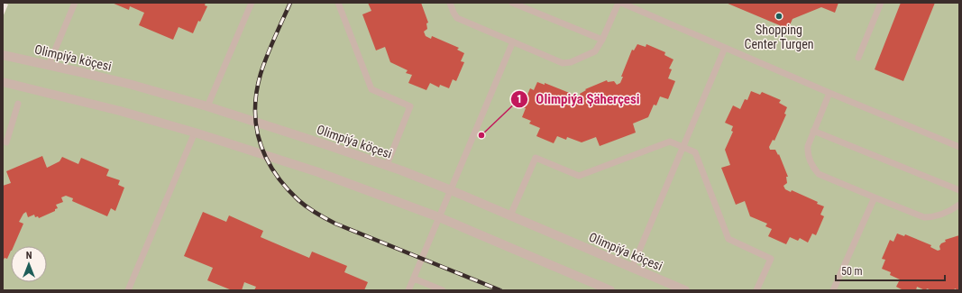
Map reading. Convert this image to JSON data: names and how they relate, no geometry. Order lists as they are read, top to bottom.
{
  "streets": {
    "street": ["Olimpiýa köçesi"]
  },
  "places": ["Shopping Center Turgen", "Olimpiýa Şäherçesi"],
  "scale_bar": "50 m",
  "north": "top"
}
